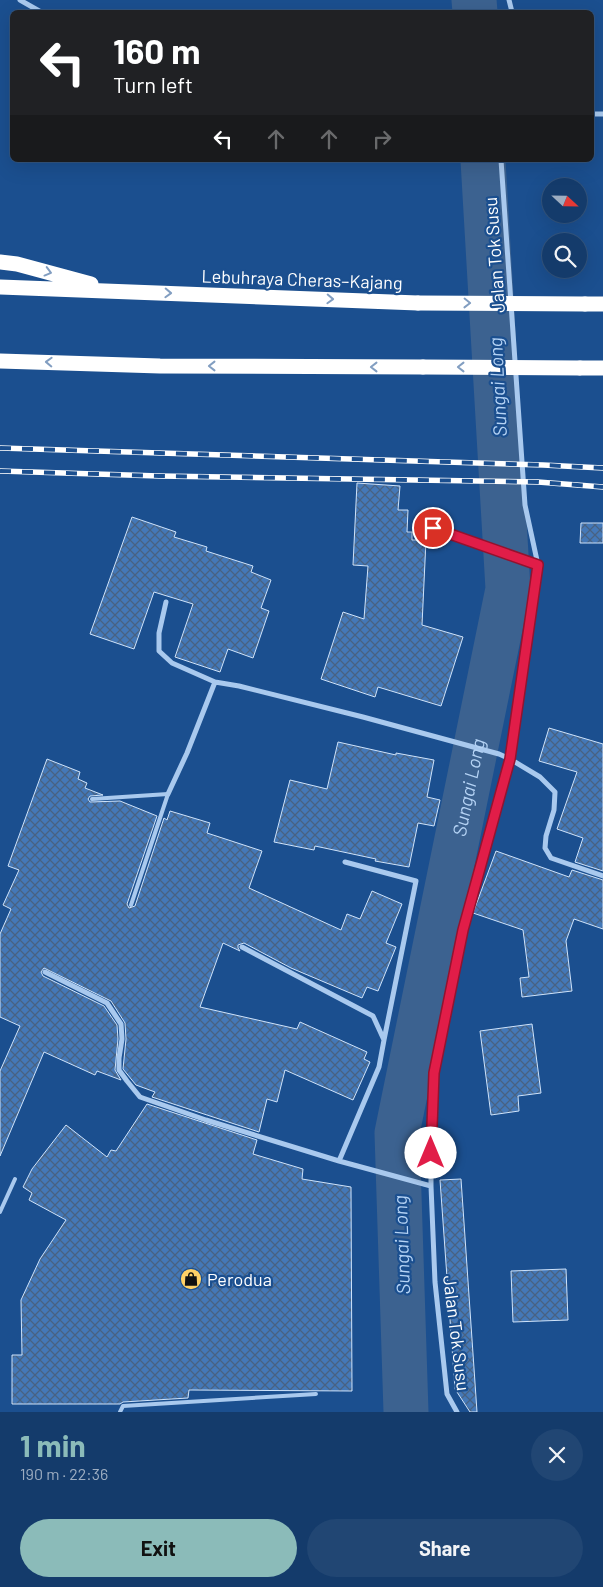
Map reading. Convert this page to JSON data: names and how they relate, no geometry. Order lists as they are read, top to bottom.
{
  "streets": {
    "highway": ["Lebuhraya Cheras–Kajang"],
    "street": ["Jalan Tok Susu"]
  },
  "water": ["Sungai Long"],
  "places": {
    "shop": ["Perodua"]
  },
  "north": "right",
  "page": {
    "turn": ["160 m", "Turn left"],
    "heading": ["1 min", "190 m · 22:36"],
    "buttons": ["Exit", "Share"]
  }
}
